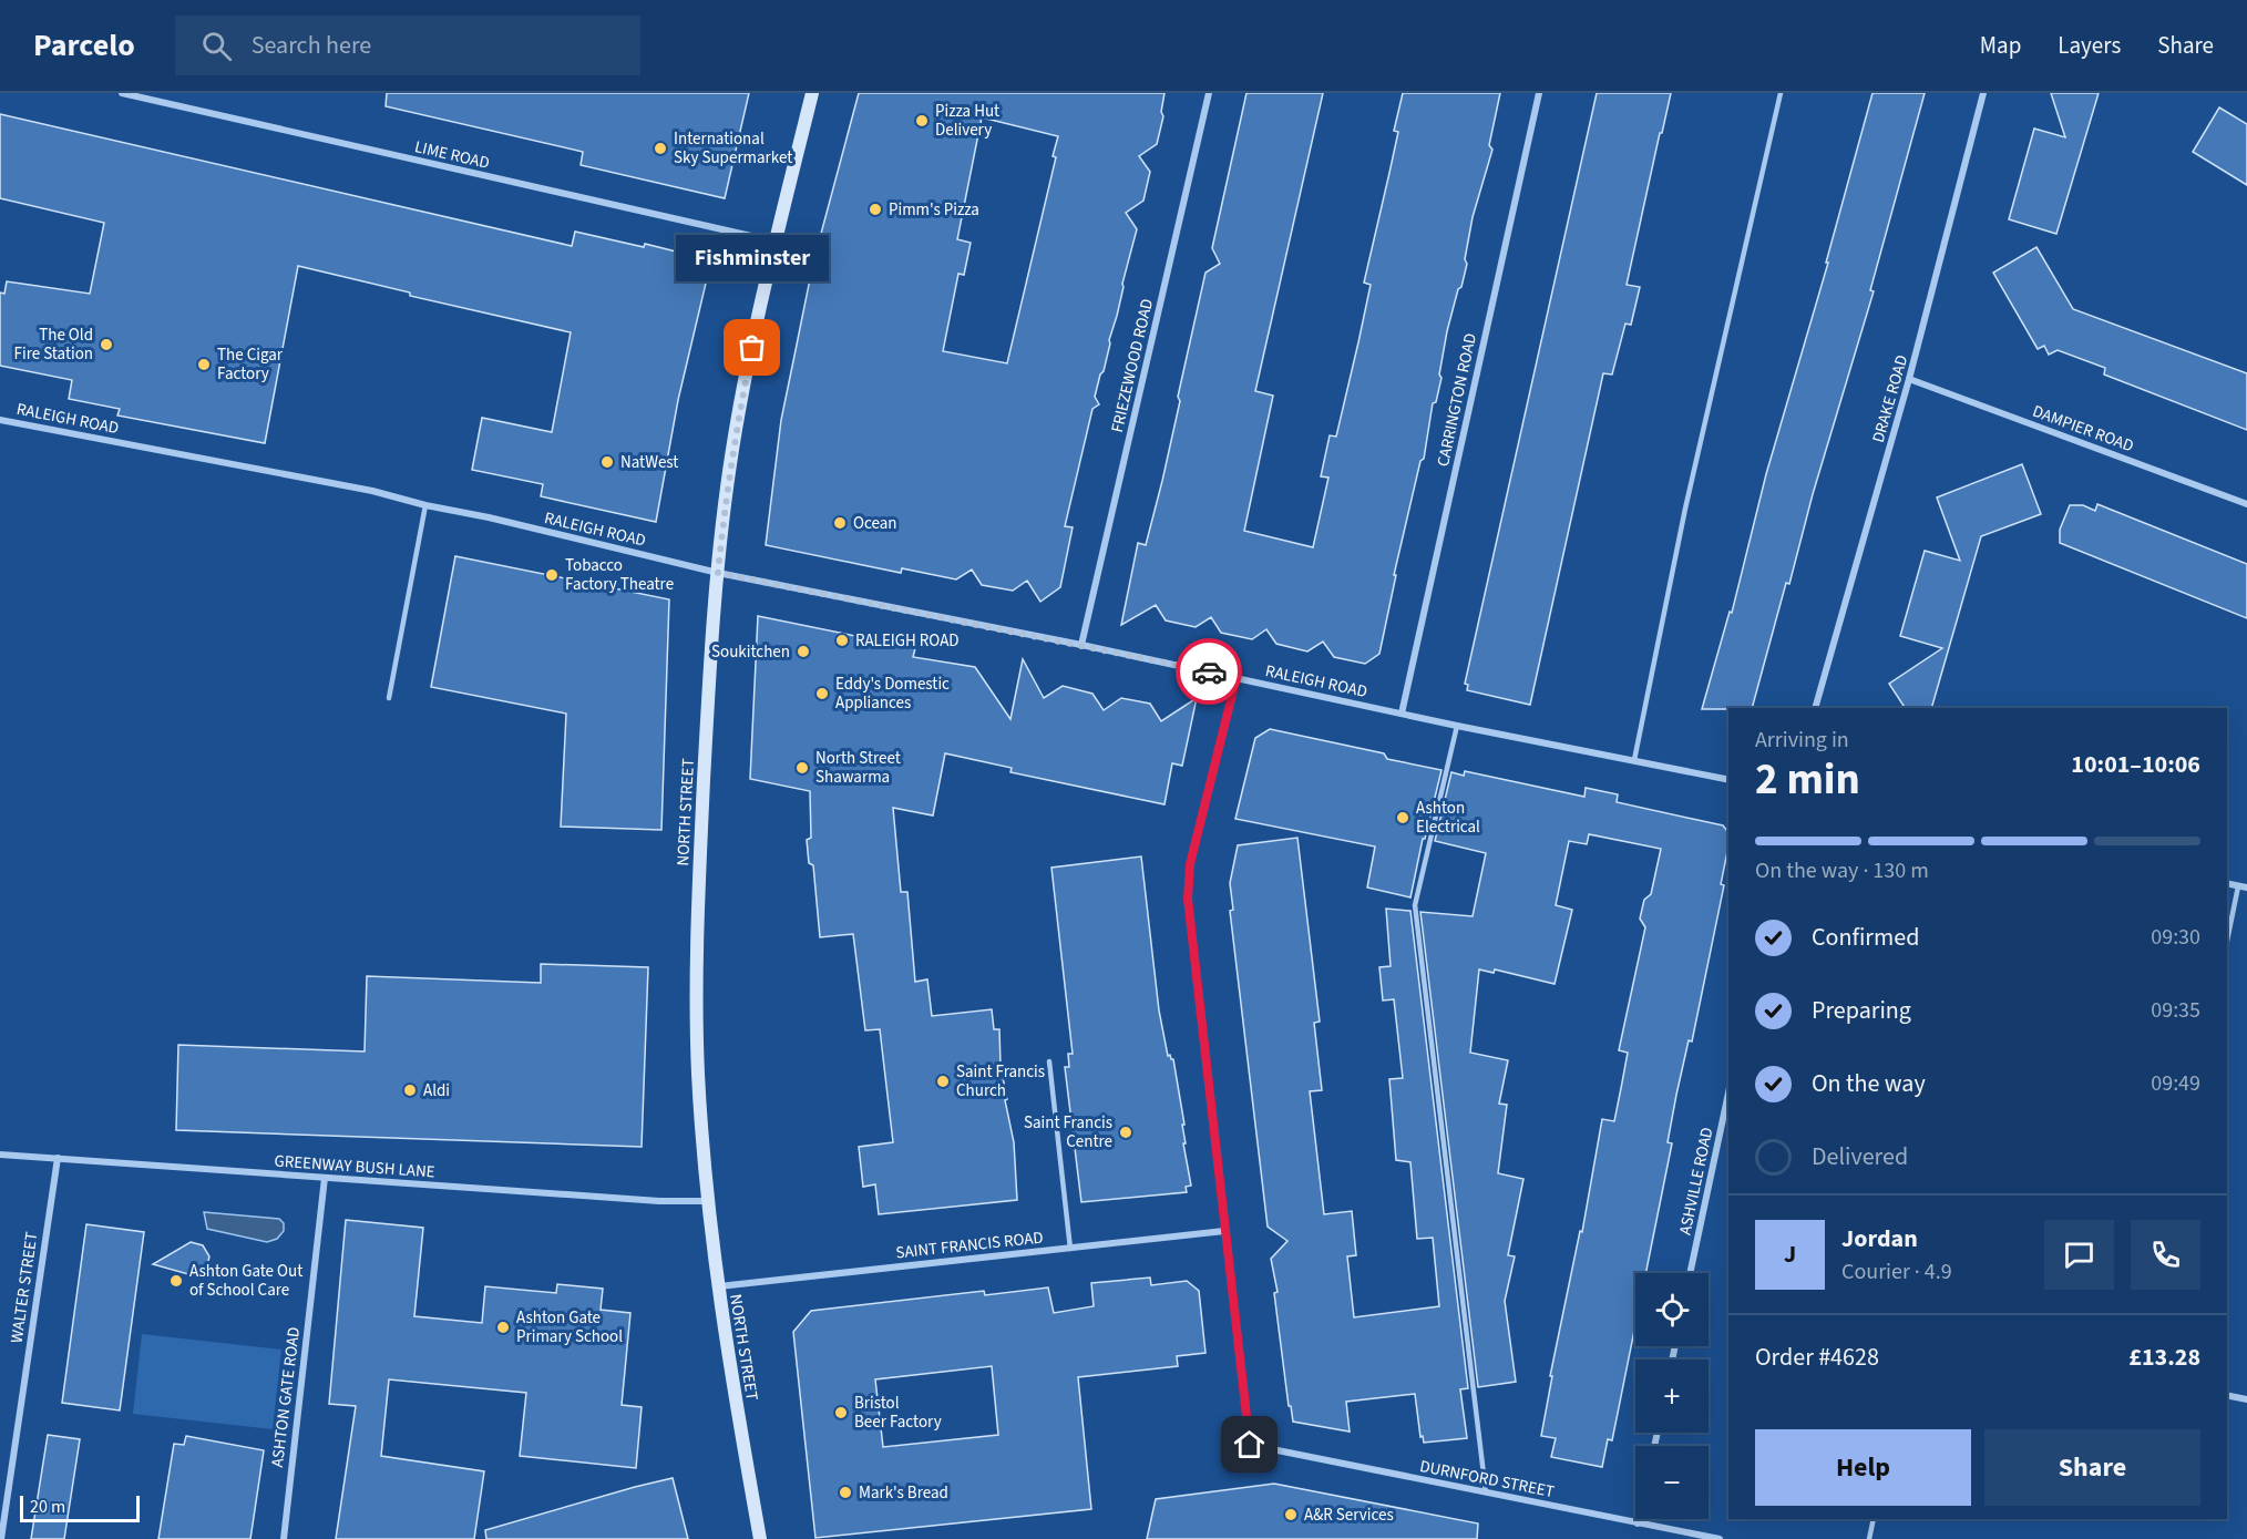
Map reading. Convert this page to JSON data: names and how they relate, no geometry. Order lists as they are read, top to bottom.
{
  "streets": {
    "main road": ["NORTH STREET"],
    "street": [
      "LIME ROAD",
      "FRIEZEWOOD ROAD",
      "DRAKE ROAD",
      "CARRINGTON ROAD",
      "RALEIGH ROAD",
      "DAMPIER ROAD",
      "GREENWAY BUSH LANE",
      "ASHVILLE ROAD",
      "SAINT FRANCIS ROAD",
      "WALTER STREET",
      "ASHTON GATE ROAD",
      "DURNFORD STREET"
    ]
  },
  "crossings": [
    ["LIME ROAD", "NORTH STREET"],
    ["FRIEZEWOOD ROAD", "RALEIGH ROAD"],
    ["DRAKE ROAD", "DAMPIER ROAD"],
    ["CARRINGTON ROAD", "RALEIGH ROAD"],
    ["RALEIGH ROAD", "NORTH STREET"],
    ["NORTH STREET", "GREENWAY BUSH LANE"],
    ["NORTH STREET", "SAINT FRANCIS ROAD"],
    ["GREENWAY BUSH LANE", "WALTER STREET"],
    ["GREENWAY BUSH LANE", "ASHTON GATE ROAD"],
    ["SAINT FRANCIS ROAD", "DURNFORD STREET"]
  ],
  "places": [
    "Pizza Hut Delivery",
    "International Sky Supermarket",
    "Pimm's Pizza",
    "The Old Fire Station",
    "Fishminster",
    "The Cigar Factory",
    "NatWest",
    "Ocean",
    "Tobacco Factory Theatre",
    "RALEIGH ROAD",
    "Soukitchen",
    "Eddy's Domestic Appliances",
    "North Street Shawarma",
    "Ashton Electrical",
    "Saint Francis Church",
    "Aldi",
    "Saint Francis Centre",
    "Ashton Gate Out of School Care",
    "Ashton Gate Primary School",
    "Bristol Beer Factory",
    "Mark's Bread",
    "A&R Services"
  ],
  "scale_bar": "20 m",
  "page": {
    "header": "Parcelo",
    "search": "Search here",
    "nav": ["Map", "Layers", "Share"],
    "bubble": "Fishminster",
    "heading": ["2 min", "Arriving in", "10:01–10:06"],
    "panel": [
      "Jordan",
      "Courier · 4.9",
      "Order #4628",
      "£13.28"
    ],
    "bar": "On the way · 130 m",
    "list": [
      ["Confirmed", "09:30"],
      ["Preparing", "09:35"],
      ["On the way", "09:49"],
      "Delivered"
    ],
    "round": "J",
    "map_buttons": ["+", "−"],
    "buttons": ["Help", "Share"],
    "scale": "20 m"
  }
}
